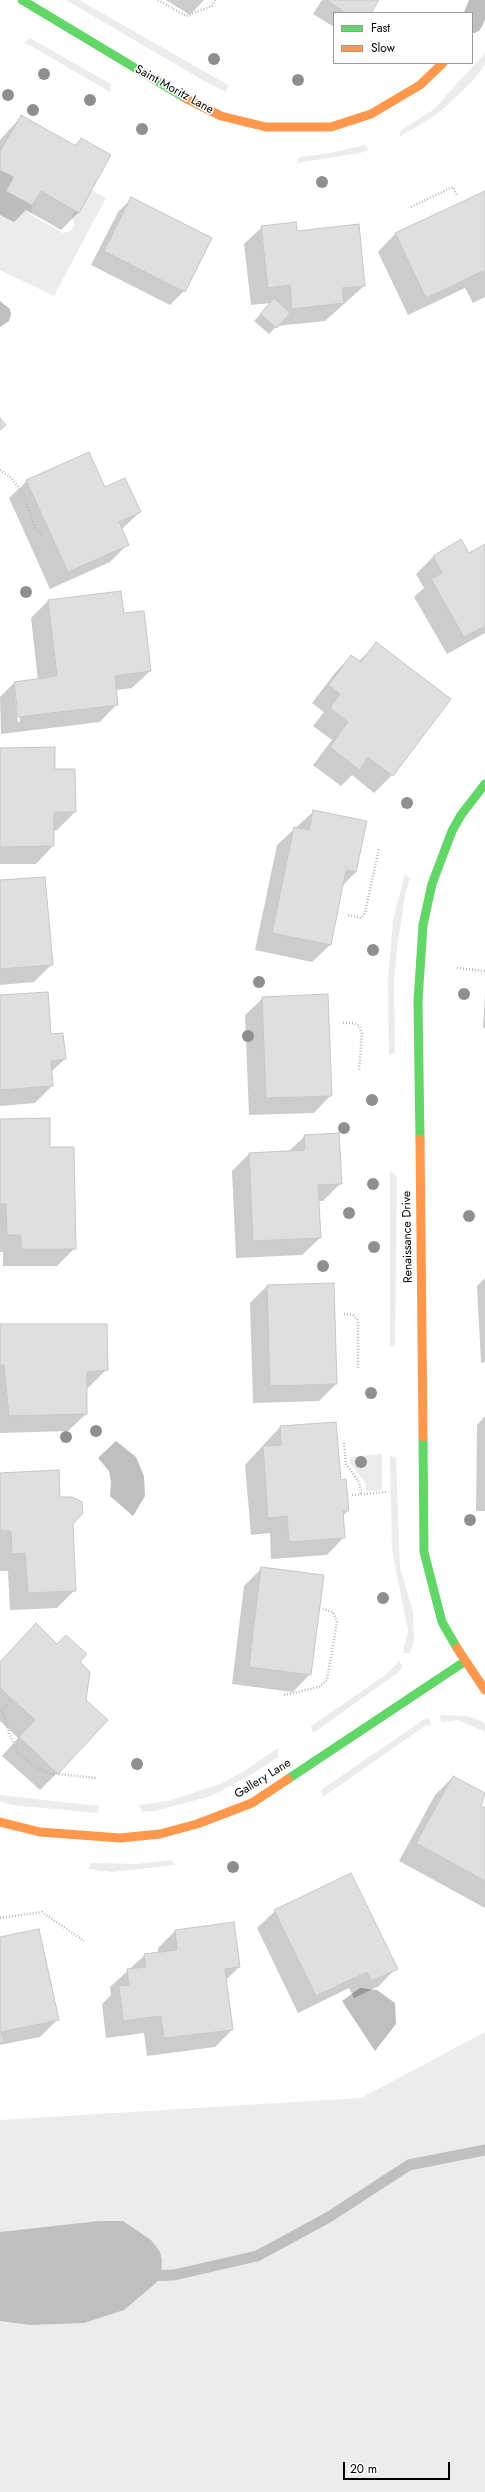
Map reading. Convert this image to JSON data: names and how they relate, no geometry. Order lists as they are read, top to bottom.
{
  "streets": {
    "street": ["Saint Moritz Lane", "Renaissance Drive", "Gallery Lane"]
  },
  "crossings": [
    ["Renaissance Drive", "Gallery Lane"]
  ],
  "legend": ["Fast", "Slow"],
  "scale_bar": "20 m"
}
